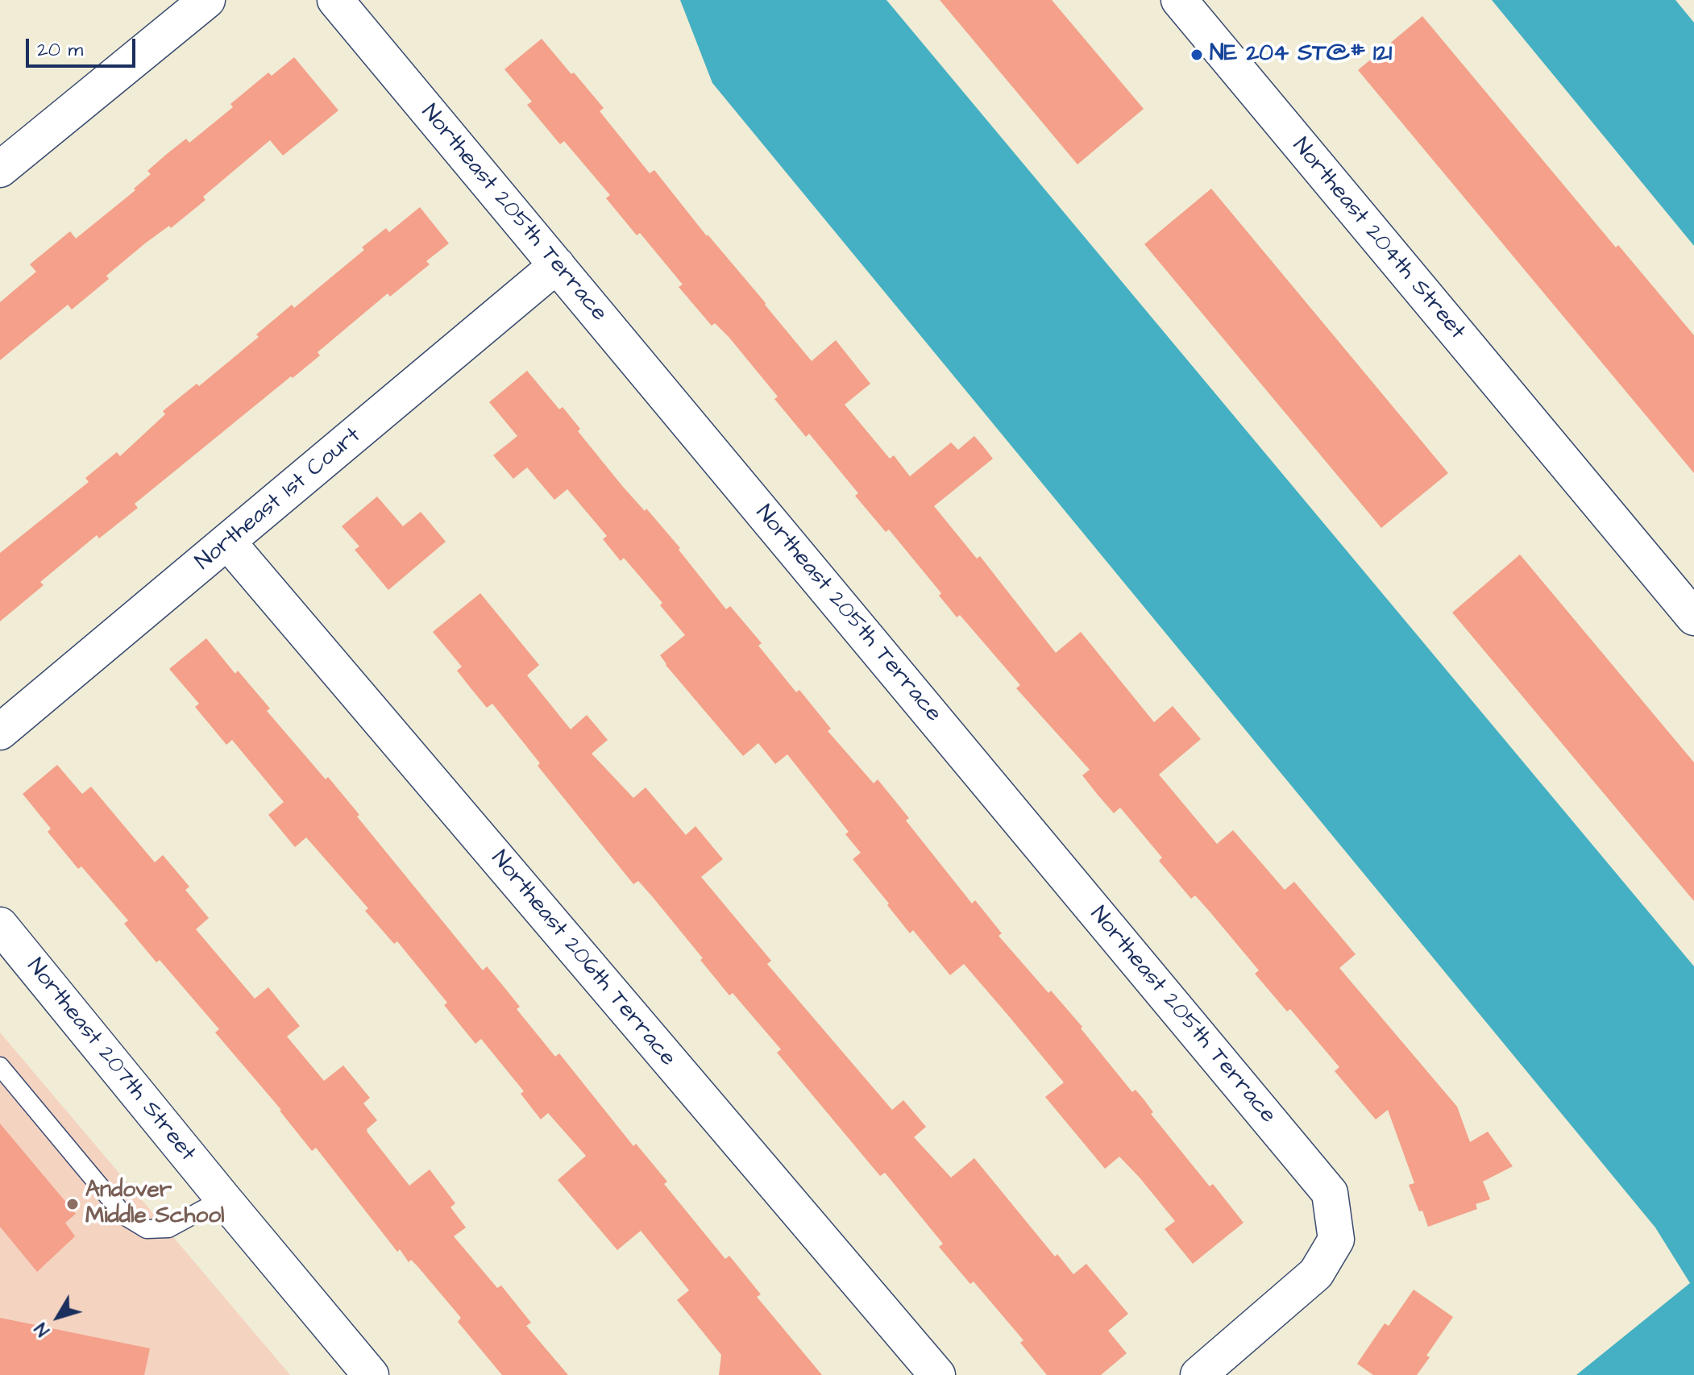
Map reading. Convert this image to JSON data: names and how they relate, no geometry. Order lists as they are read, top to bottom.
{
  "streets": {
    "street": [
      "Northeast 205th Terrace",
      "Northeast 204th Street",
      "Northeast 1st Court",
      "Northeast 206th Terrace",
      "Northeast 207th Street"
    ]
  },
  "crossings": [
    ["Northeast 205th Terrace", "Northeast 1st Court"],
    ["Northeast 1st Court", "Northeast 206th Terrace"]
  ],
  "places": ["NE 204 ST@# 121", "Andover Middle School"],
  "scale_bar": "20 m",
  "north": "bottom left"
}
